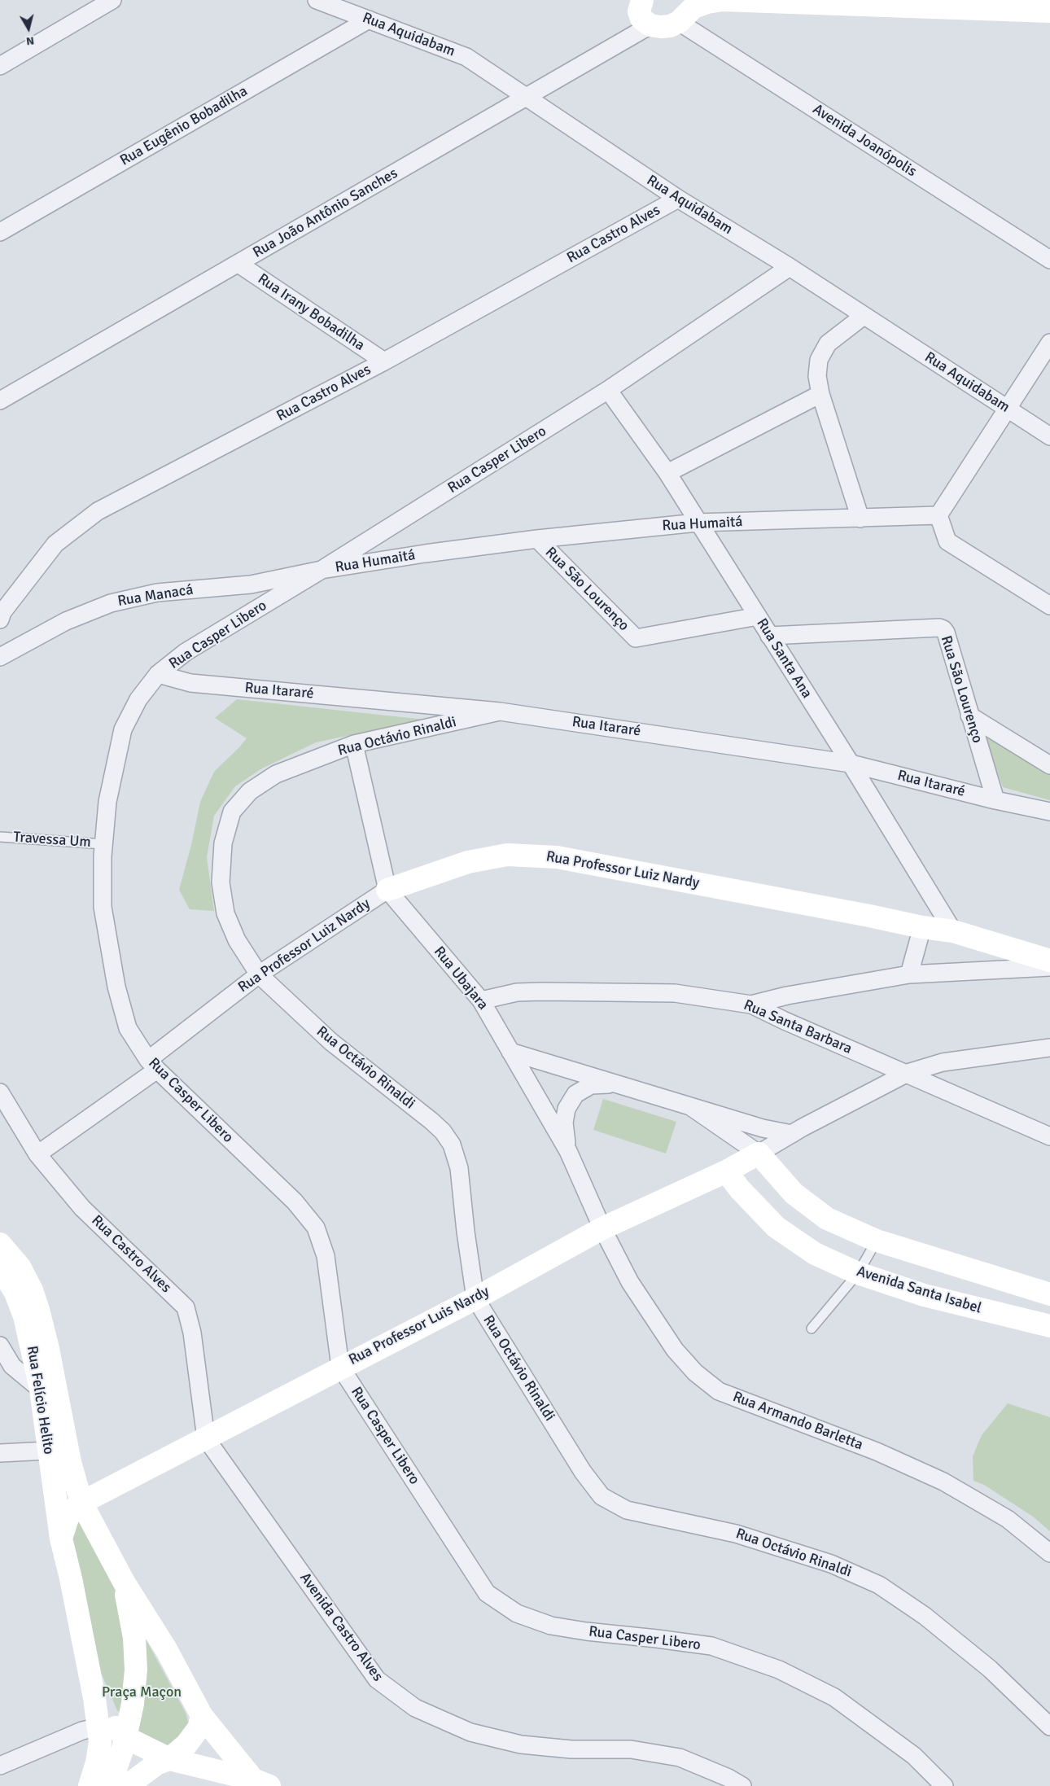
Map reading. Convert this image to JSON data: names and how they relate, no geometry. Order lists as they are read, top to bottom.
{
  "streets": {
    "main road": [
      "Rua Professor Luiz Nardy",
      "Avenida Santa Isabel",
      "Rua Professor Luis Nardy",
      "Rua Felício Helito"
    ],
    "street": [
      "Rua Aquidabam",
      "Rua Eugênio Bobadilha",
      "Avenida Joanópolis",
      "Rua João Antônio Sanches",
      "Rua Castro Alves",
      "Rua Irany Bobadilha",
      "Rua Casper Libero",
      "Rua Humaitá",
      "Rua São Lourenço",
      "Rua Manacá",
      "Rua Santa Ana",
      "Rua Itararé",
      "Rua Octávio Rinaldi",
      "Rua Ubajara",
      "Rua Santa Barbara",
      "Rua Armando Barletta",
      "Avenida Castro Alves"
    ],
    "lane": ["Travessa Um"]
  },
  "crossings": [
    ["Rua Aquidabam", "Rua Eugênio Bobadilha"],
    ["Rua Aquidabam", "Rua João Antônio Sanches"],
    ["Rua Aquidabam", "Rua Castro Alves"],
    ["Rua Aquidabam", "Rua Casper Libero"],
    ["Rua João Antônio Sanches", "Rua Irany Bobadilha"],
    ["Rua Castro Alves", "Rua Irany Bobadilha"],
    ["Rua Castro Alves", "Rua Professor Luiz Nardy"],
    ["Rua Castro Alves", "Rua Professor Luis Nardy"],
    ["Rua Castro Alves", "Avenida Castro Alves"],
    ["Rua Casper Libero", "Rua Humaitá"],
    ["Rua Casper Libero", "Rua Manacá"],
    ["Rua Casper Libero", "Rua Santa Ana"],
    ["Rua Casper Libero", "Rua Itararé"],
    ["Rua Casper Libero", "Travessa Um"],
    ["Rua Casper Libero", "Rua Professor Luiz Nardy"],
    ["Rua Casper Libero", "Rua Professor Luis Nardy"],
    ["Rua Humaitá", "Rua São Lourenço"],
    ["Rua Humaitá", "Rua Manacá"],
    ["Rua Humaitá", "Rua Santa Ana"],
    ["Rua São Lourenço", "Rua Santa Ana"],
    ["Rua São Lourenço", "Rua Itararé"],
    ["Rua Santa Ana", "Rua Itararé"],
    ["Rua Santa Ana", "Rua Professor Luiz Nardy"],
    ["Rua Itararé", "Rua Octávio Rinaldi"],
    ["Rua Octávio Rinaldi", "Rua Professor Luiz Nardy"],
    ["Rua Octávio Rinaldi", "Rua Ubajara"],
    ["Rua Octávio Rinaldi", "Rua Professor Luis Nardy"],
    ["Rua Professor Luiz Nardy", "Rua Ubajara"],
    ["Rua Ubajara", "Rua Santa Barbara"],
    ["Rua Ubajara", "Rua Professor Luis Nardy"],
    ["Rua Ubajara", "Rua Armando Barletta"],
    ["Avenida Santa Isabel", "Rua Professor Luis Nardy"],
    ["Rua Professor Luis Nardy", "Rua Felício Helito"],
    ["Rua Professor Luis Nardy", "Rua Armando Barletta"],
    ["Rua Professor Luis Nardy", "Avenida Castro Alves"]
  ],
  "parks": ["Praça Maçon"],
  "north": "bottom"
}
